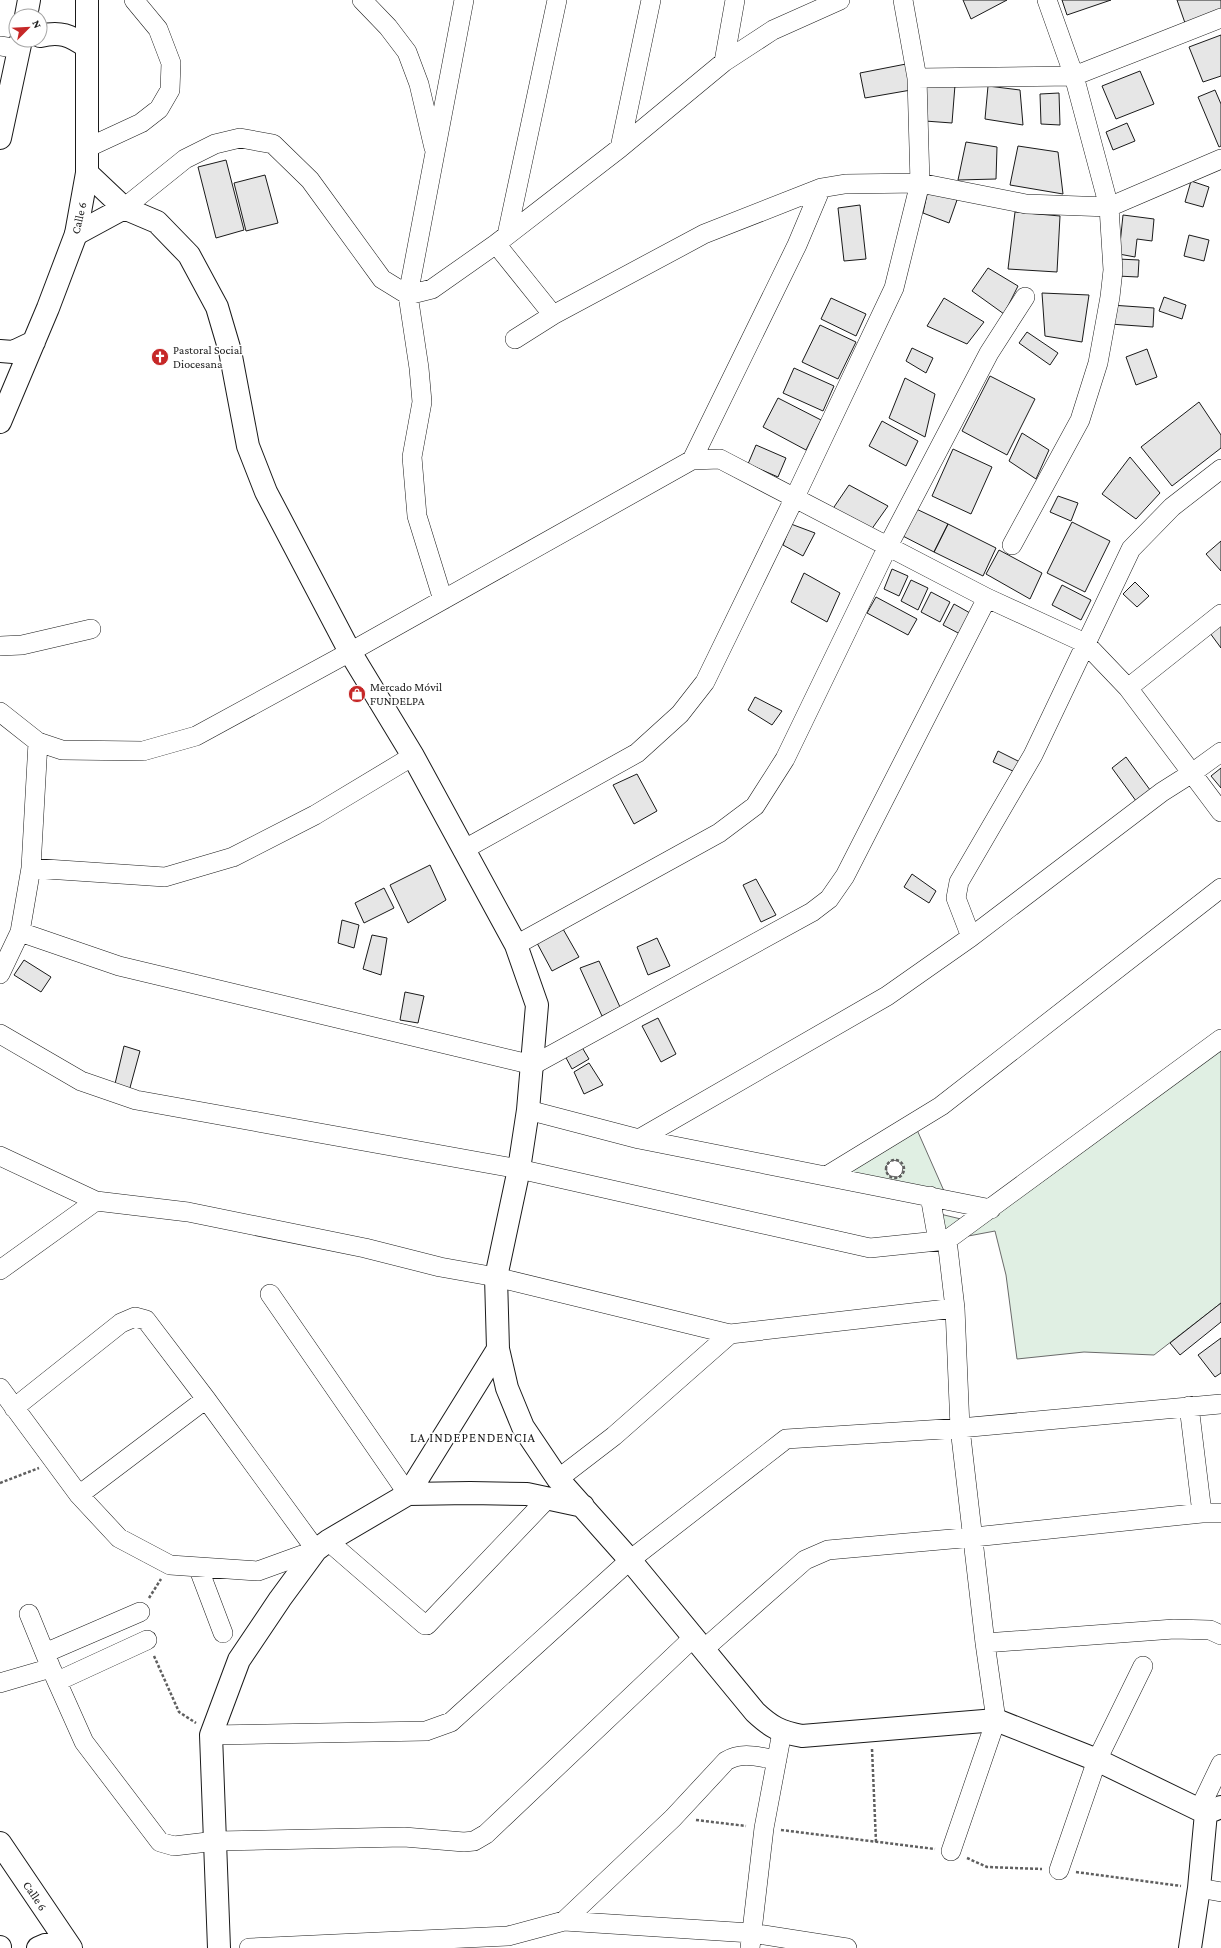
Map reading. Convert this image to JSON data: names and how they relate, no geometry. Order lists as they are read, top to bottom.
{
  "streets": {
    "main road": ["Calle 6"]
  },
  "districts": ["LA INDEPENDENCIA"],
  "places": {
    "church": ["Pastoral Social Diocesana"],
    "shop": ["Mercado Móvil FUNDELPA"]
  },
  "north": "top right"
}
